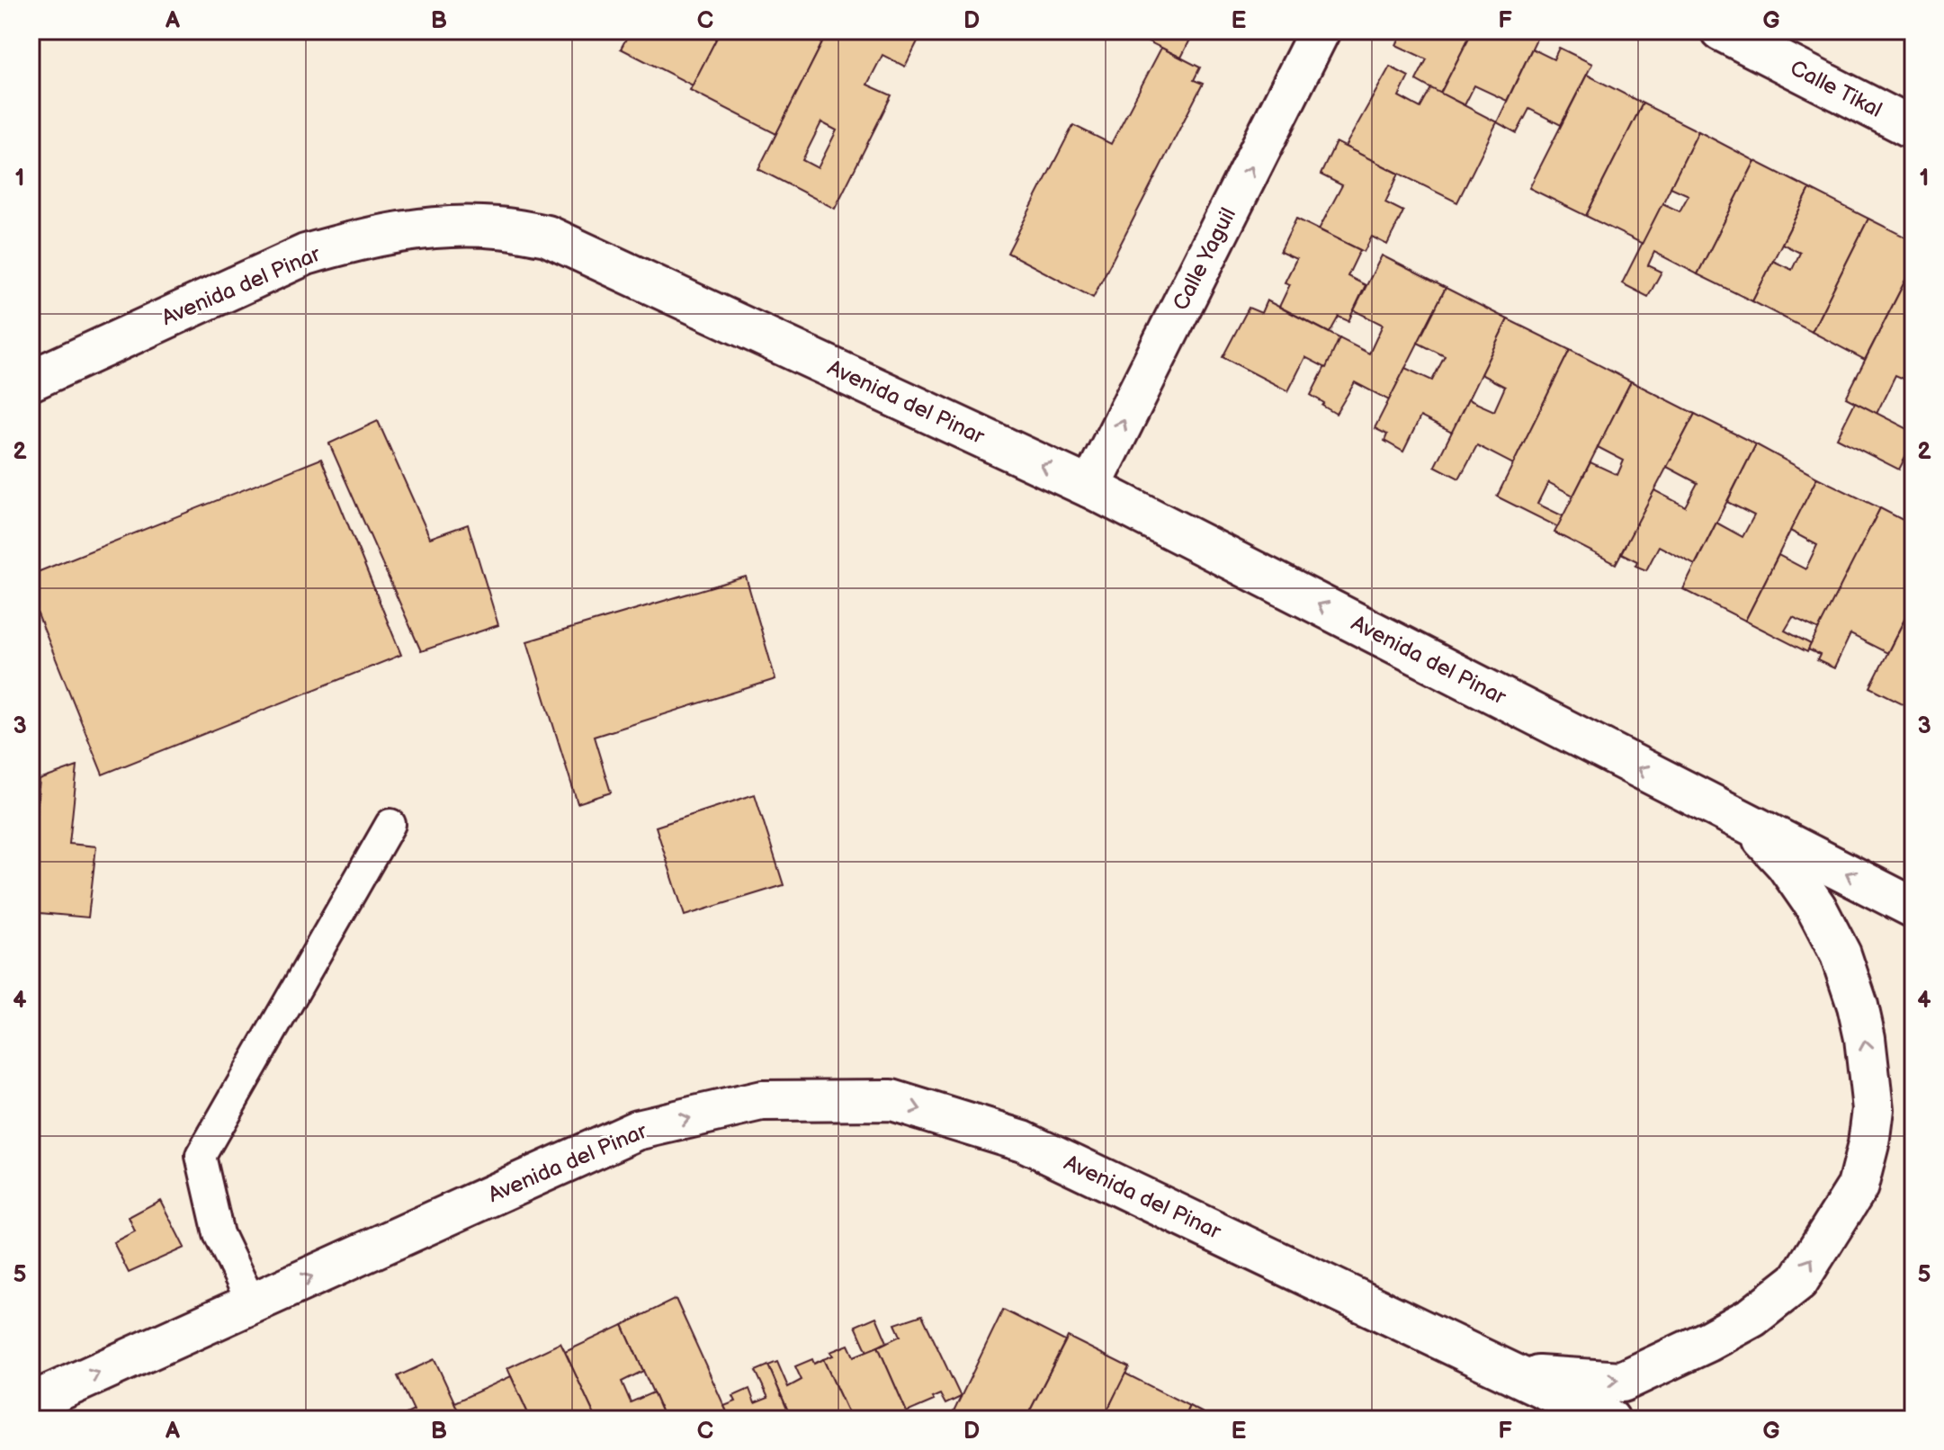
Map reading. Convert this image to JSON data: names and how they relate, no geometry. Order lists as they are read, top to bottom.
{
  "streets": {
    "street": ["Calle Tikal", "Calle Yaguil", "Avenida del Pinar"]
  },
  "crossings": [
    ["Calle Yaguil", "Avenida del Pinar"]
  ],
  "one_way": ["Calle Yaguil"],
  "grid": {
    "columns": [
      "A",
      "B",
      "C",
      "D",
      "E",
      "F",
      "G"
    ],
    "rows": [
      "1",
      "2",
      "3",
      "4",
      "5"
    ]
  }
}
